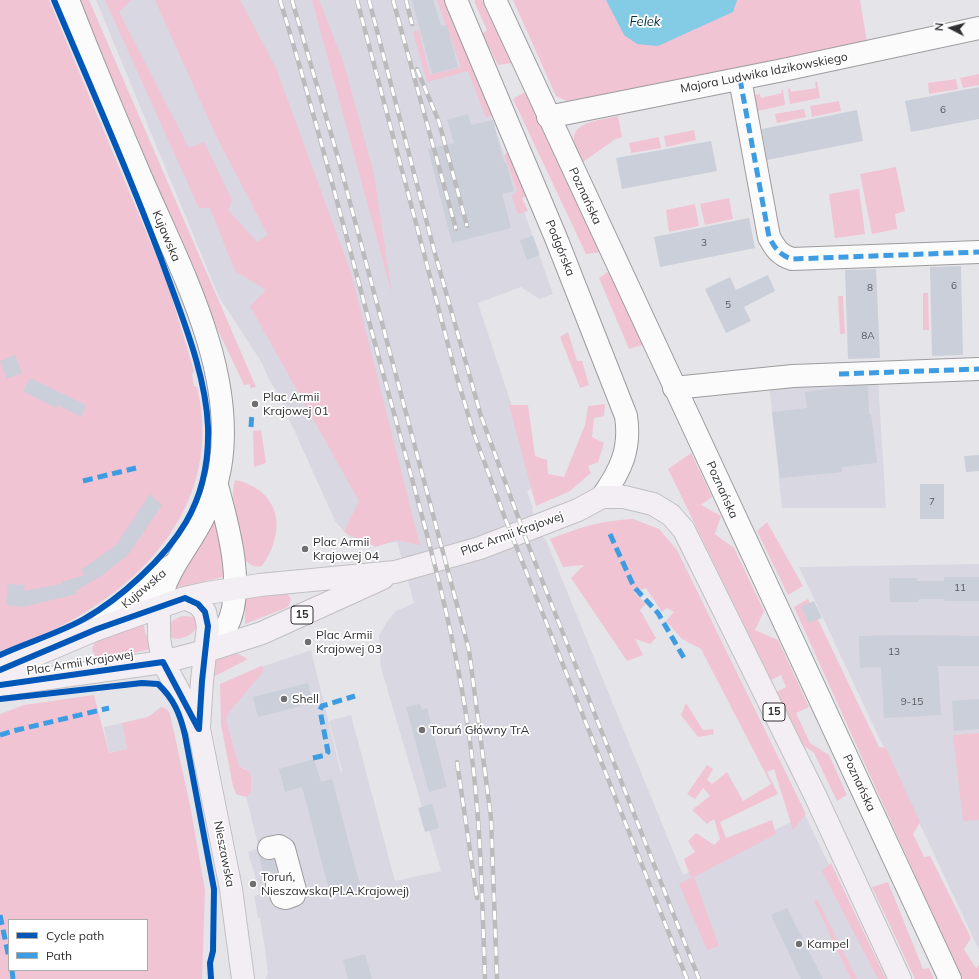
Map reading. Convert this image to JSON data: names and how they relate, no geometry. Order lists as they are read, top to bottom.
{
  "streets": {
    "main road": ["Plac Armii Krajowej", "15", "Nieszawska"],
    "street": [
      "Majora Ludwika Idzikowskiego",
      "Poznańska",
      "Kujawska",
      "Podgórska"
    ]
  },
  "crossings": [
    ["Majora Ludwika Idzikowskiego", "Poznańska"],
    ["Kujawska", "Plac Armii Krajowej"],
    ["Kujawska", "Nieszawska"],
    ["Podgórska", "Plac Armii Krajowej"],
    ["Podgórska", "15"],
    ["Plac Armii Krajowej", "15"],
    ["Plac Armii Krajowej", "Nieszawska"]
  ],
  "water": ["Felek"],
  "places": [
    "Plac Armii Krajowej 01",
    "Plac Armii Krajowej 04",
    "Plac Armii Krajowej 03",
    "Shell",
    "Toruń Główny TrA",
    "Toruń, Nieszawska(Pl.A.Krajowej)",
    "Kampel"
  ],
  "house_numbers": [
    "6",
    "3",
    "6",
    "8",
    "5",
    "8A",
    "7",
    "11",
    "13",
    "9-15"
  ],
  "legend": ["Cycle path", "Path"],
  "north": "left"
}
